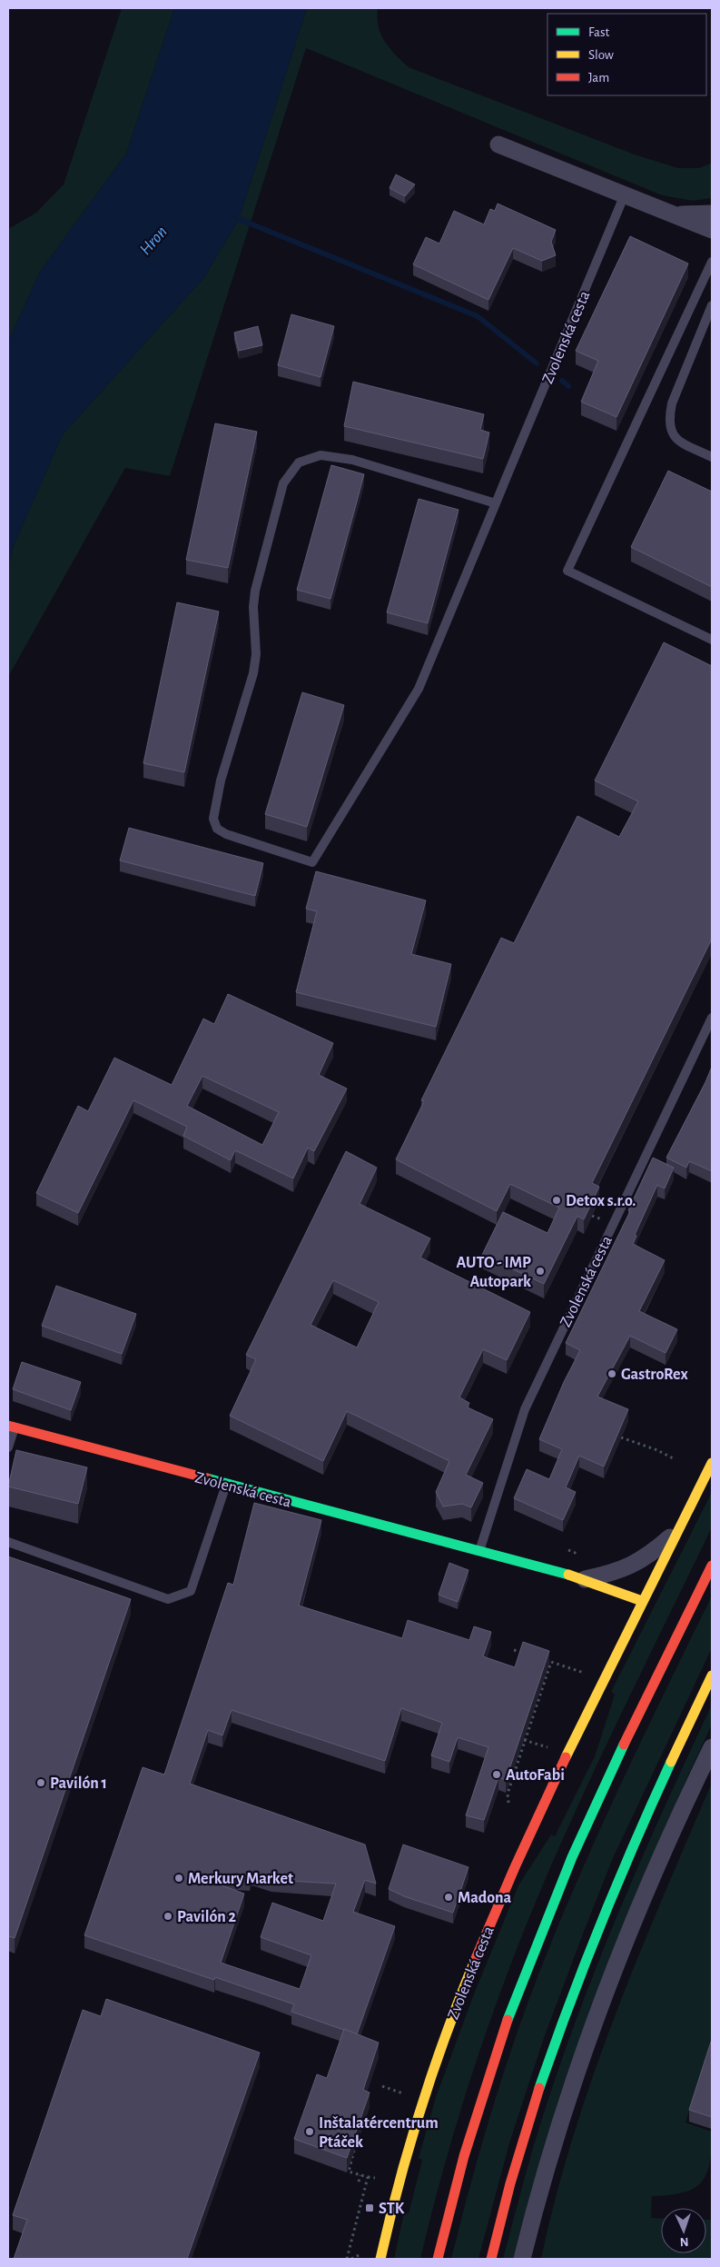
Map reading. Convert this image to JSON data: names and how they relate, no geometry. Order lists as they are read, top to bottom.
{
  "streets": {
    "main road": ["Zvolenská cesta"]
  },
  "water": ["Hron"],
  "places": {
    "other": [
      "Detox s.r.o.",
      "AUTO - IMP Autopark",
      "GastroRex",
      "AutoFabi",
      "Pavilón 1",
      "Merkury Market",
      "Madona",
      "Pavilón 2",
      "Inštalatércentrum Ptáček"
    ],
    "transit": ["STK"]
  },
  "legend": ["Fast", "Slow", "Jam"],
  "north": "bottom"
}
